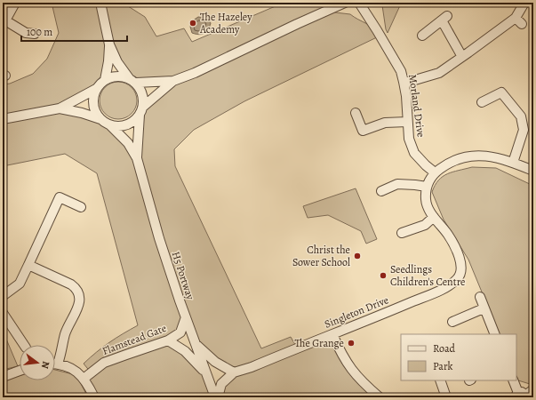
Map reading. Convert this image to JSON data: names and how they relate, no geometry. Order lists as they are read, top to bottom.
{
  "streets": {
    "street": [
      "Morland Drive",
      "H5 Portway",
      "Singleton Drive",
      "Flamstead Gate"
    ]
  },
  "crossings": [
    ["H5 Portway", "Singleton Drive"],
    ["H5 Portway", "Flamstead Gate"]
  ],
  "places": [
    "The Hazeley Academy",
    "Christ the Sower School",
    "Seedlings Children's Centre",
    "The Grange"
  ],
  "legend": ["Road", "Park"],
  "scale_bar": "100 m",
  "north": "right"
}
